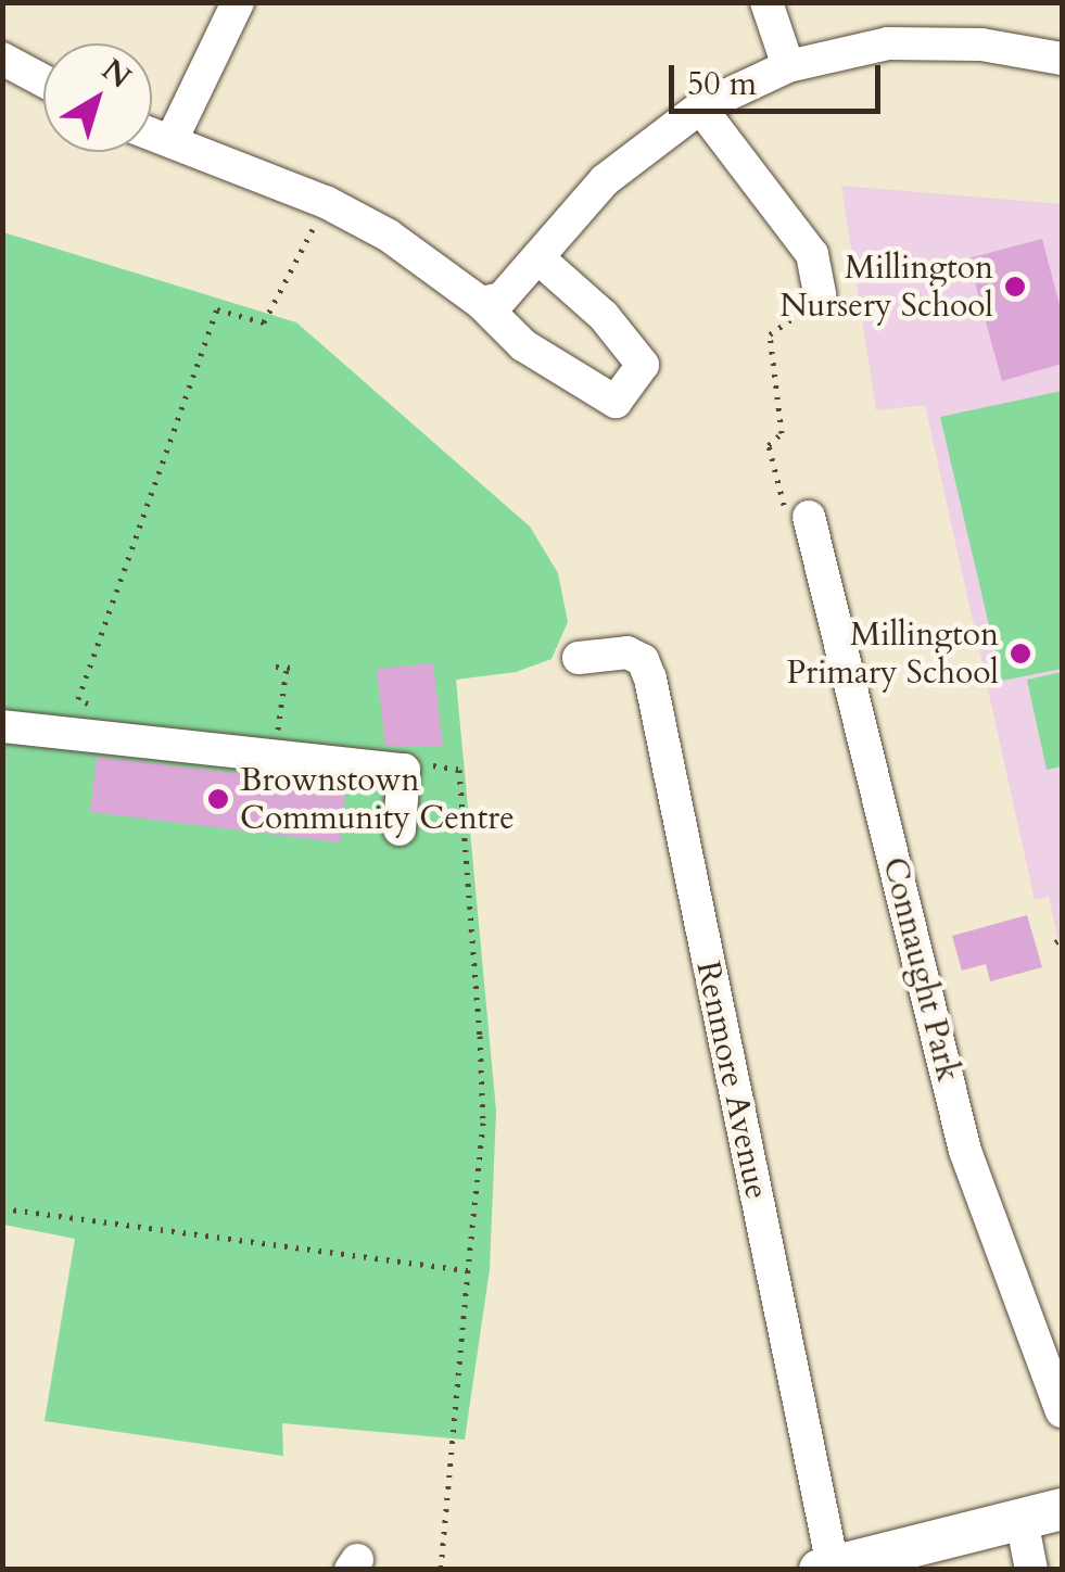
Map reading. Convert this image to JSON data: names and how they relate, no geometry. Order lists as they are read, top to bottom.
{
  "streets": {
    "street": ["Connaught Park", "Renmore Avenue"]
  },
  "places": ["Millington Nursery School", "Millington Primary School", "Brownstown Community Centre"],
  "scale_bar": "50 m",
  "north": "top right"
}
